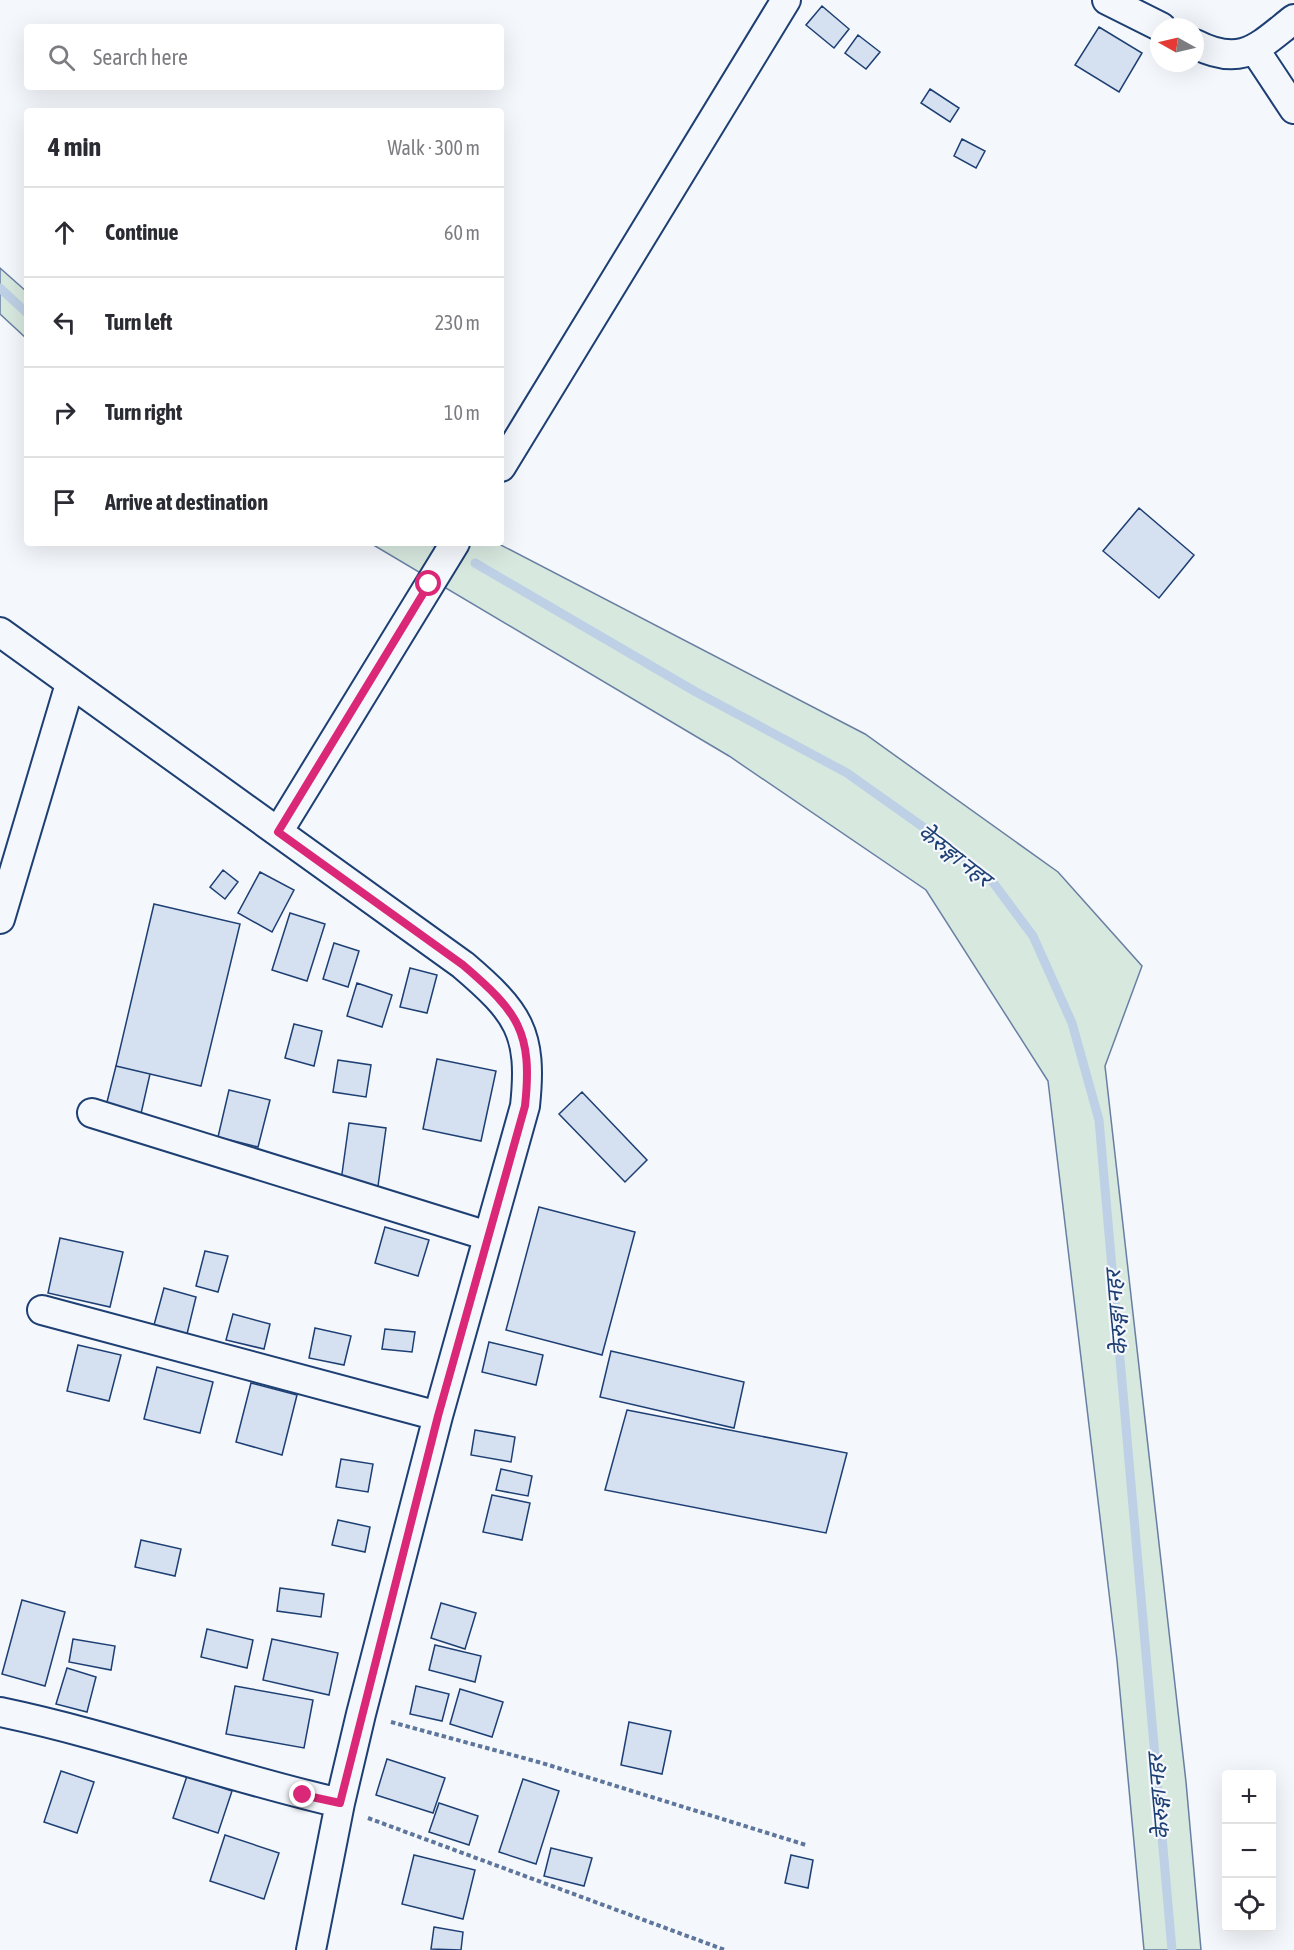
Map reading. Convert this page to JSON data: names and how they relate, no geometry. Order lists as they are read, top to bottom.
{
  "water": ["केेरुङ्गा नहर"],
  "north": "left",
  "page": {
    "search": "Search here",
    "heading": ["4 min", "Walk · 300 m"],
    "list": [
      ["Continue", "60 m"],
      ["Turn left", "230 m"],
      ["Turn right", "10 m"],
      "Arrive at destination"
    ],
    "map_buttons": ["+", "−"]
  }
}
